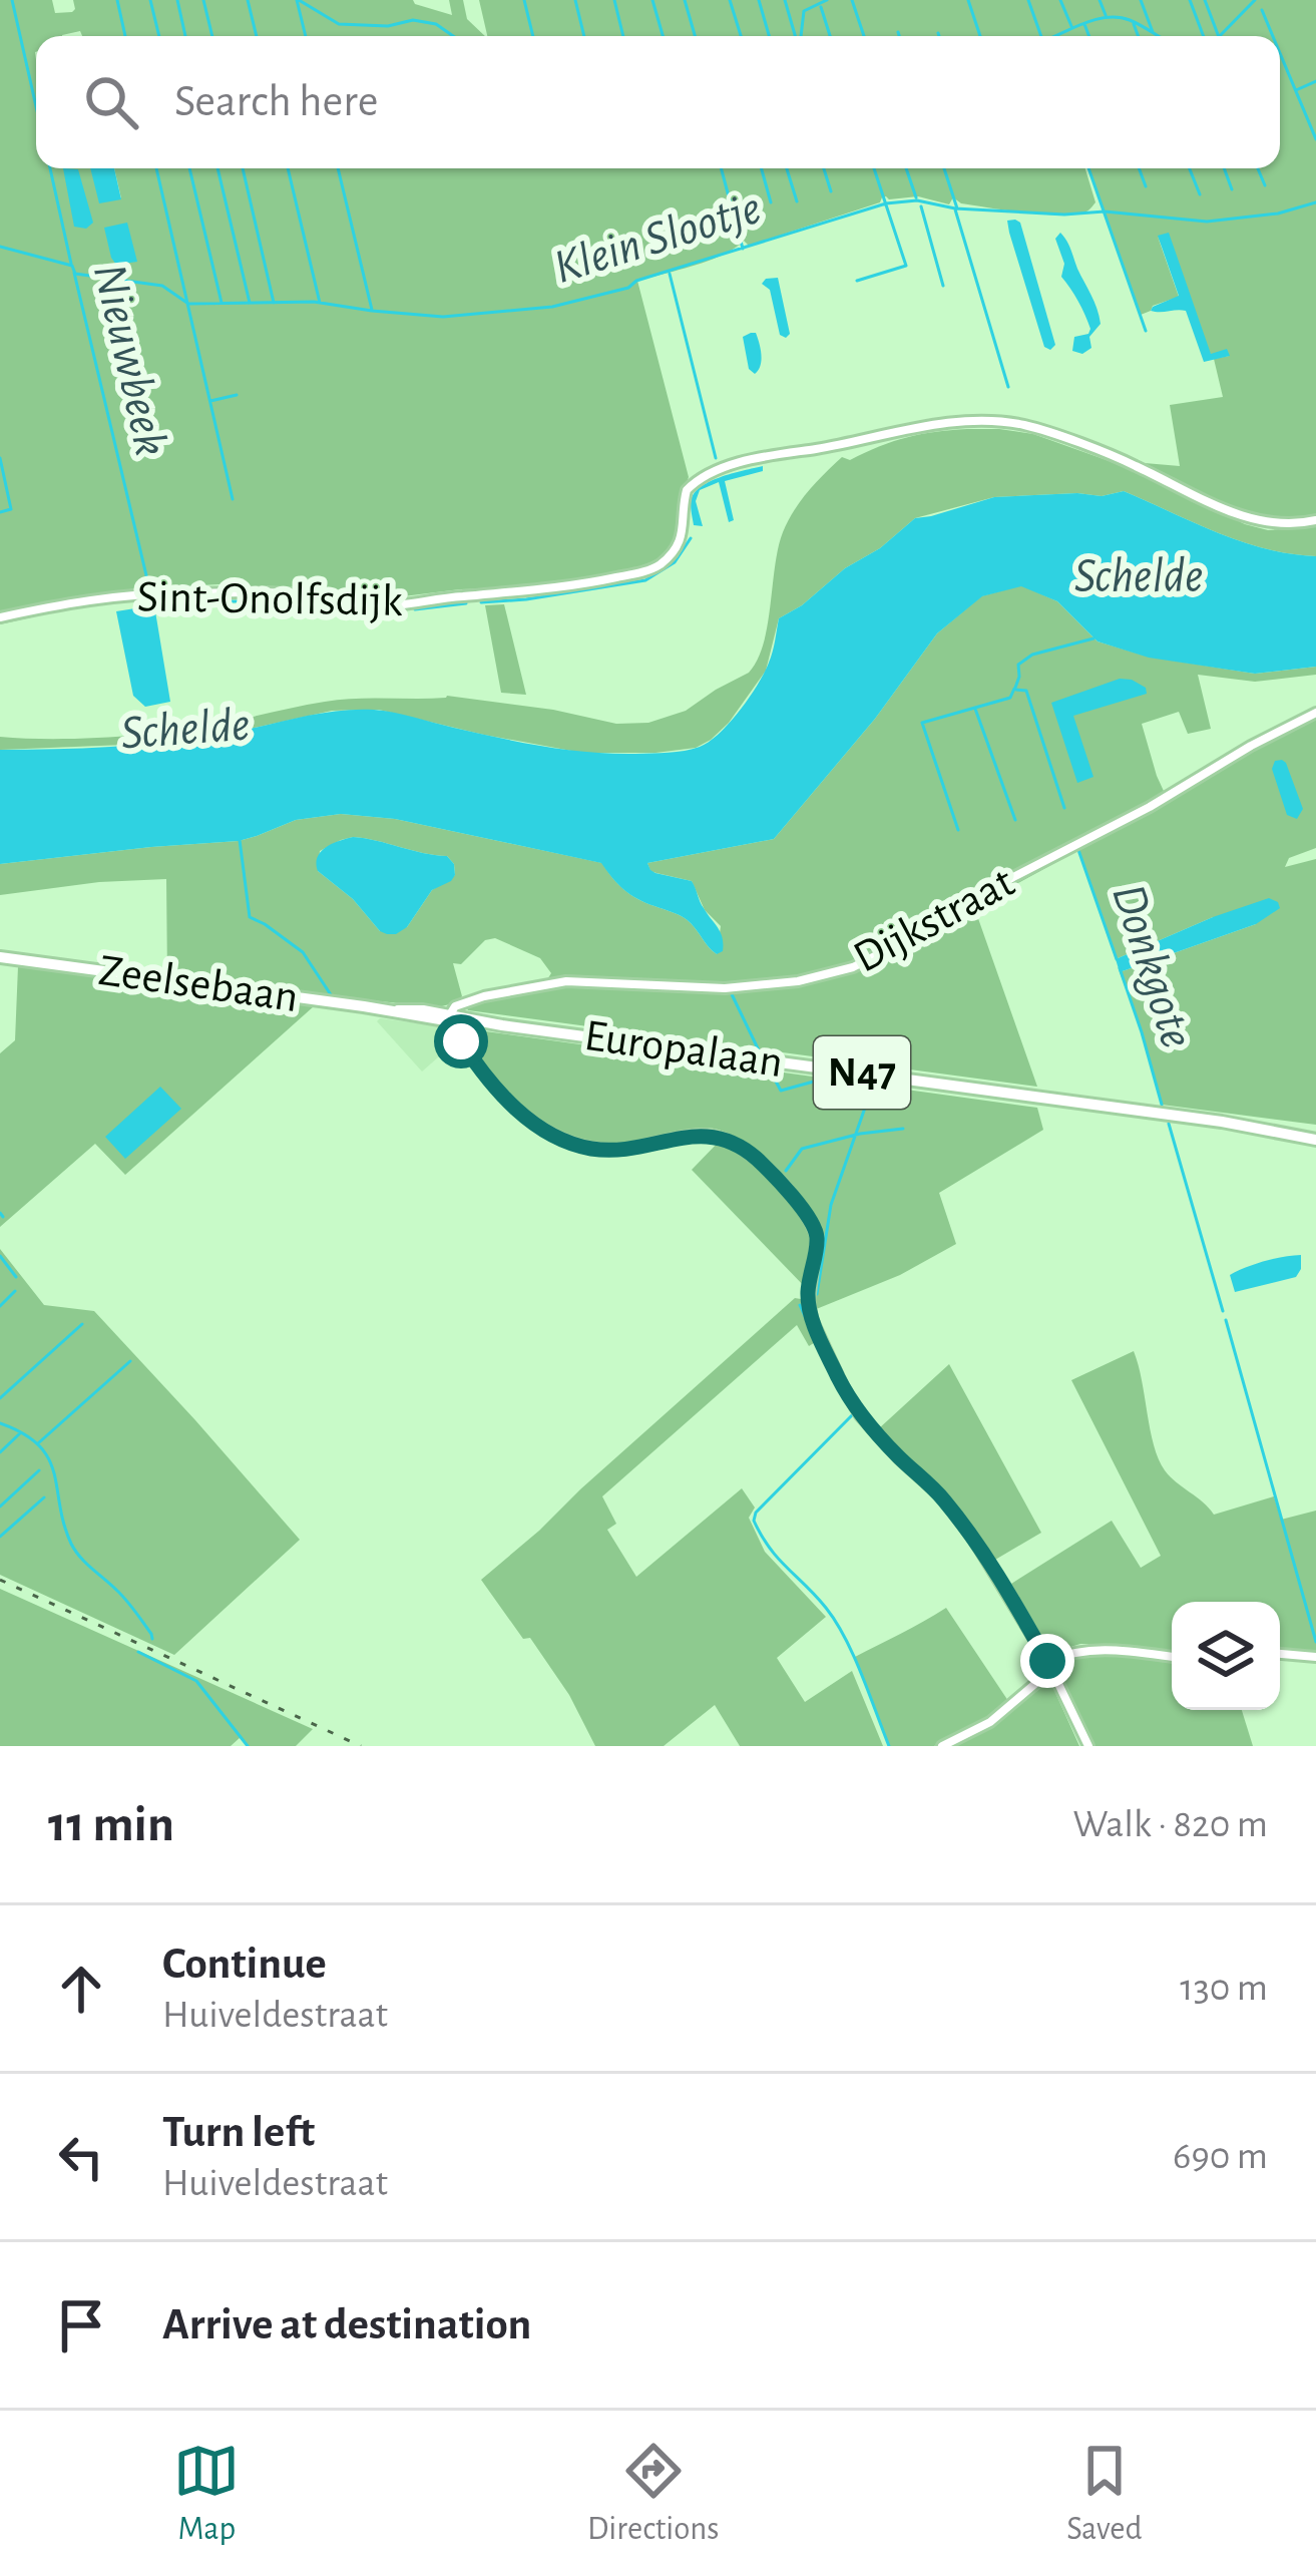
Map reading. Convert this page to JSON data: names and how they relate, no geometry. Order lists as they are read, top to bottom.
{
  "streets": {
    "main road": ["Zeelsebaan", "Europalaan", "N47"],
    "street": ["Sint-Onolfsdijk", "Dijkstraat"]
  },
  "crossings": [
    ["Dijkstraat", "Zeelsebaan"],
    ["Zeelsebaan", "Europalaan"]
  ],
  "water": [
    "Klein Slootje",
    "Nieuwbeek",
    "Schelde",
    "Donkgote"
  ],
  "page": {
    "search": "Search here",
    "heading": ["11 min", "Walk · 820 m"],
    "list": [
      ["Continue", "Huiveldestraat", "130 m"],
      ["Turn left", "Huiveldestraat", "690 m"],
      "Arrive at destination"
    ],
    "nav": ["Map", "Directions", "Saved"]
  }
}
